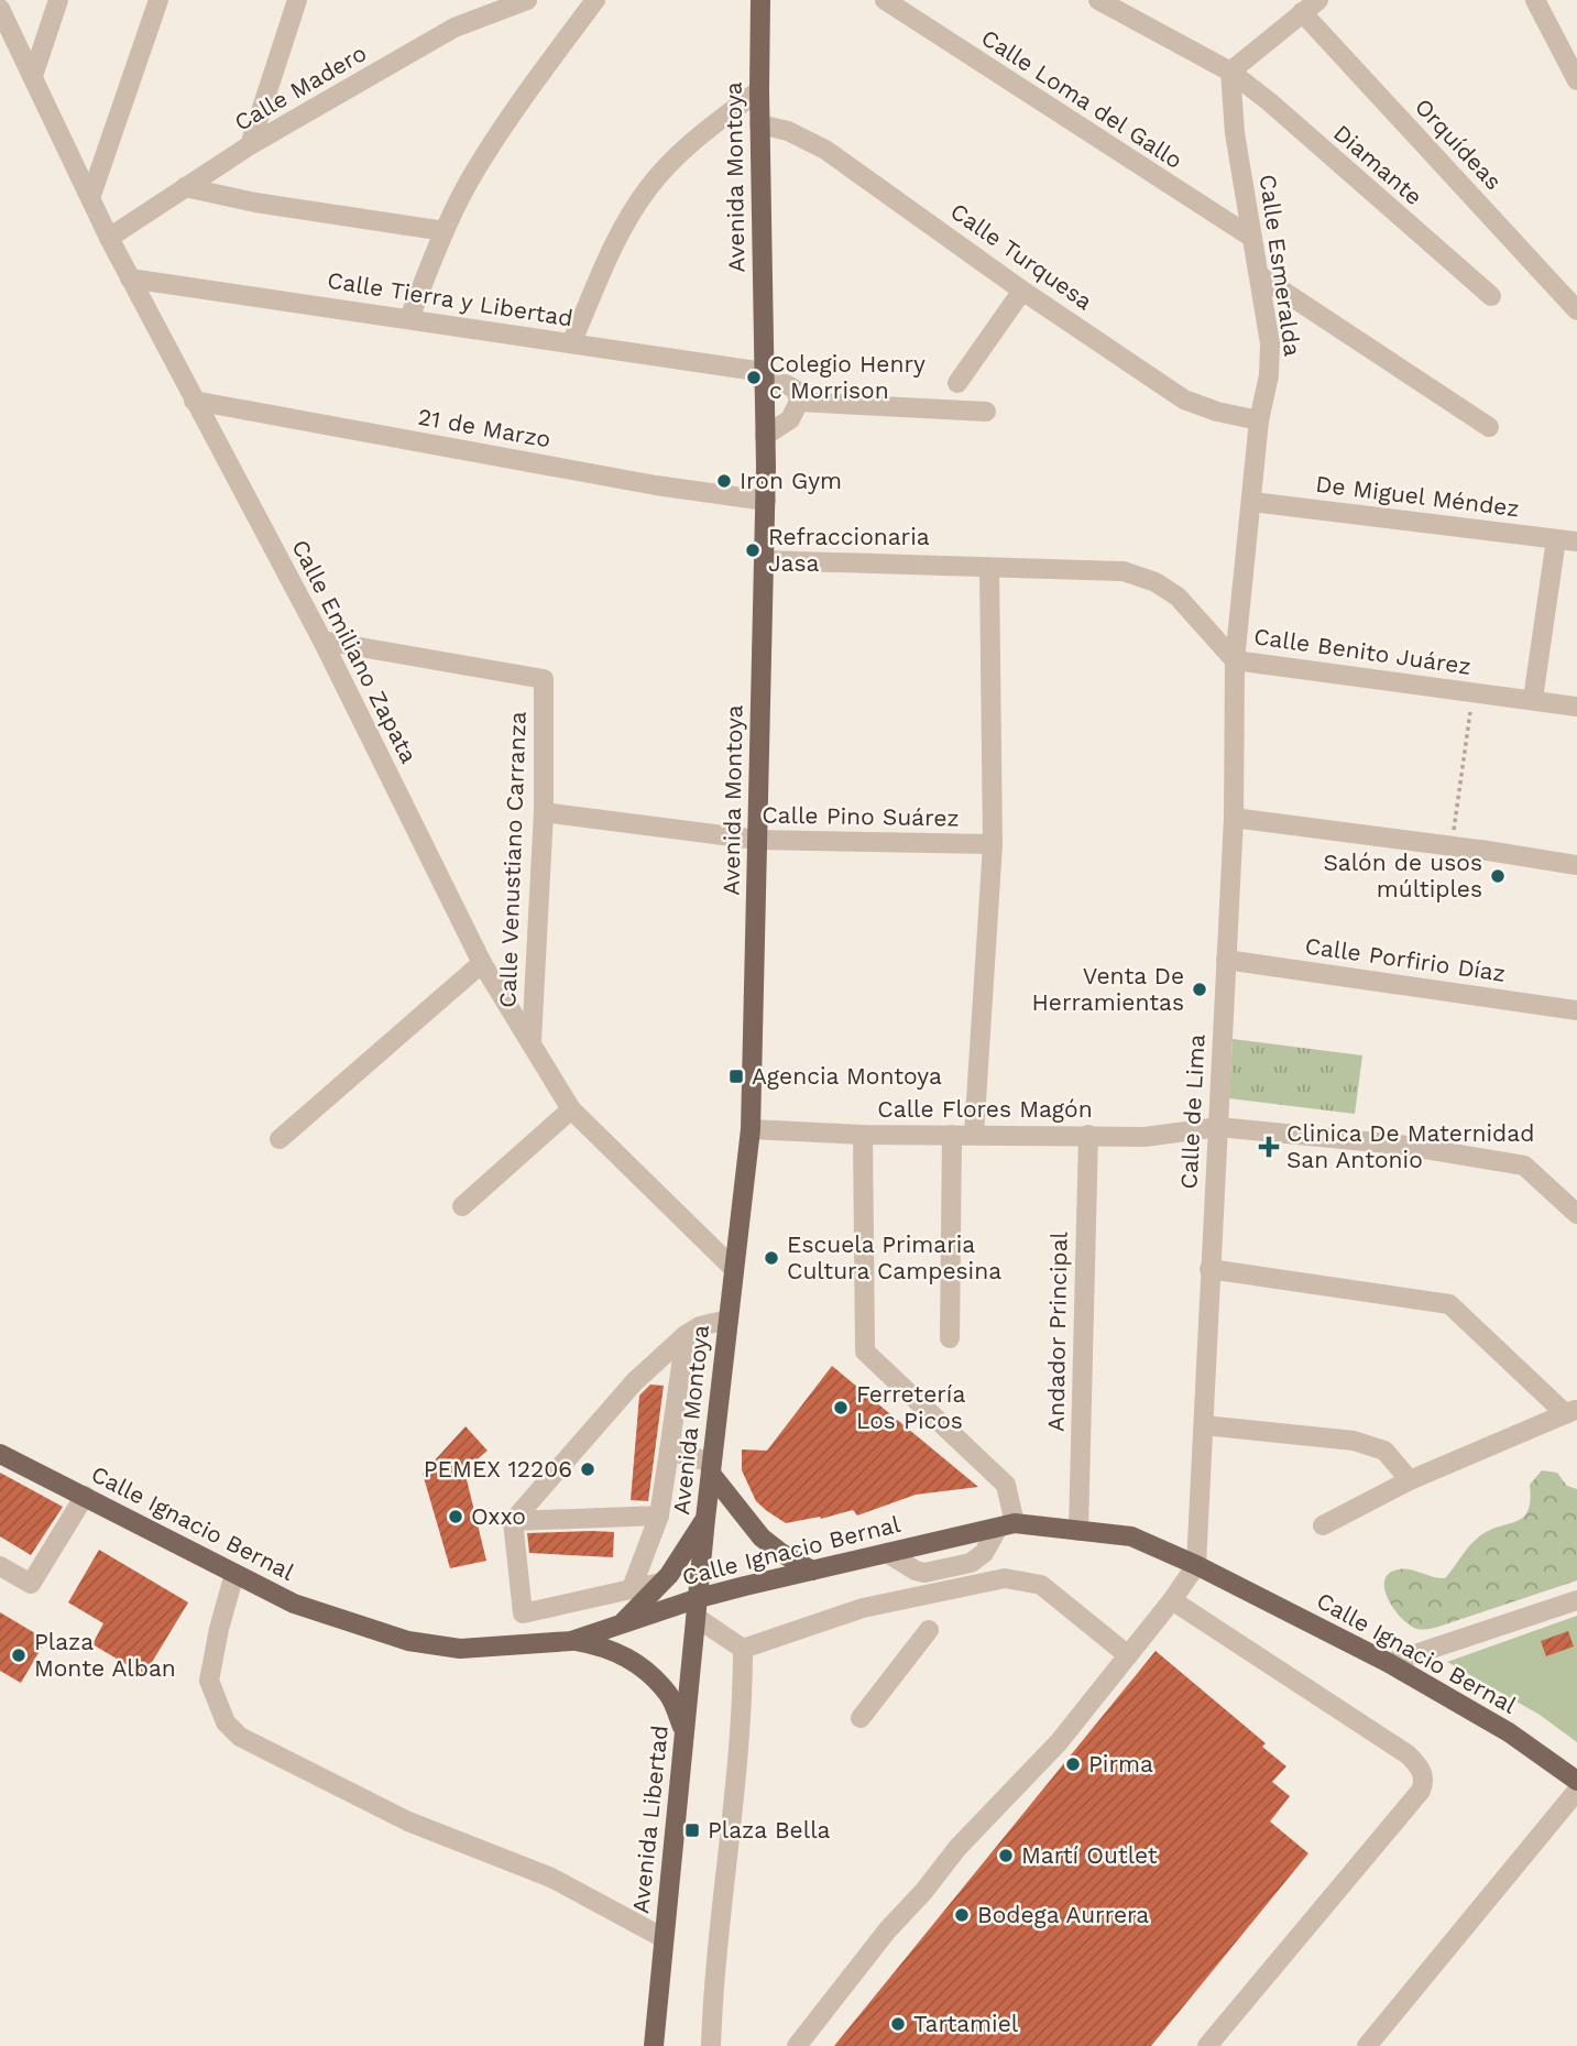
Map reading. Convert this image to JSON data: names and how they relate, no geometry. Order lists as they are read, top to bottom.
{
  "streets": {
    "main road": ["Avenida Montoya", "Calle Ignacio Bernal", "Avenida Libertad"],
    "street": [
      "Calle Madero",
      "Calle Loma del Gallo",
      "Orquídeas",
      "Diamante",
      "Calle Turquesa",
      "Calle Esmeralda",
      "Calle Tierra y Libertad",
      "21 de Marzo",
      "De Miguel Méndez",
      "Calle Emiliano Zapata",
      "Calle Benito Juárez",
      "Calle Pino Suárez",
      "Calle Venustiano Carranza",
      "Calle Porfirio Díaz",
      "Calle Flores Magón",
      "Calle de Lima",
      "Andador Principal"
    ]
  },
  "crossings": [
    ["Calle Madero", "Calle Emiliano Zapata"],
    ["Calle Loma del Gallo", "Calle Esmeralda"],
    ["Diamante", "Calle Esmeralda"],
    ["Avenida Montoya", "Calle Turquesa"],
    ["Avenida Montoya", "Calle Tierra y Libertad"],
    ["Avenida Montoya", "21 de Marzo"],
    ["Avenida Montoya", "Calle Emiliano Zapata"],
    ["Avenida Montoya", "Calle Benito Juárez"],
    ["Avenida Montoya", "Calle Pino Suárez"],
    ["Avenida Montoya", "Calle Flores Magón"],
    ["Avenida Montoya", "Calle Ignacio Bernal"],
    ["Avenida Montoya", "Avenida Libertad"],
    ["Calle Turquesa", "Calle Esmeralda"],
    ["Calle Esmeralda", "De Miguel Méndez"],
    ["Calle Esmeralda", "Calle Benito Juárez"],
    ["Calle Esmeralda", "Calle de Lima"],
    ["Calle Tierra y Libertad", "Calle Emiliano Zapata"],
    ["21 de Marzo", "Calle Emiliano Zapata"],
    ["Calle Emiliano Zapata", "Calle Venustiano Carranza"],
    ["Calle Benito Juárez", "Calle de Lima"],
    ["Calle Pino Suárez", "Calle Venustiano Carranza"],
    ["Calle Porfirio Díaz", "Calle de Lima"],
    ["Calle Flores Magón", "Calle de Lima"],
    ["Calle Flores Magón", "Andador Principal"],
    ["Calle de Lima", "Calle Ignacio Bernal"],
    ["Andador Principal", "Calle Ignacio Bernal"],
    ["Calle Ignacio Bernal", "Avenida Libertad"]
  ],
  "places": {
    "other": [
      "Colegio Henry c Morrison",
      "Iron Gym",
      "Refraccionaria Jasa",
      "Salón de usos múltiples",
      "Venta De Herramientas",
      "Escuela Primaria Cultura Campesina",
      "Ferretería Los Picos",
      "PEMEX 12206",
      "Oxxo",
      "Plaza Monte Alban",
      "Pirma",
      "Martí Outlet",
      "Bodega Aurrera",
      "Tartamiel"
    ],
    "transit": ["Agencia Montoya", "Plaza Bella"],
    "health": ["Clinica De Maternidad San Antonio"]
  }
}
